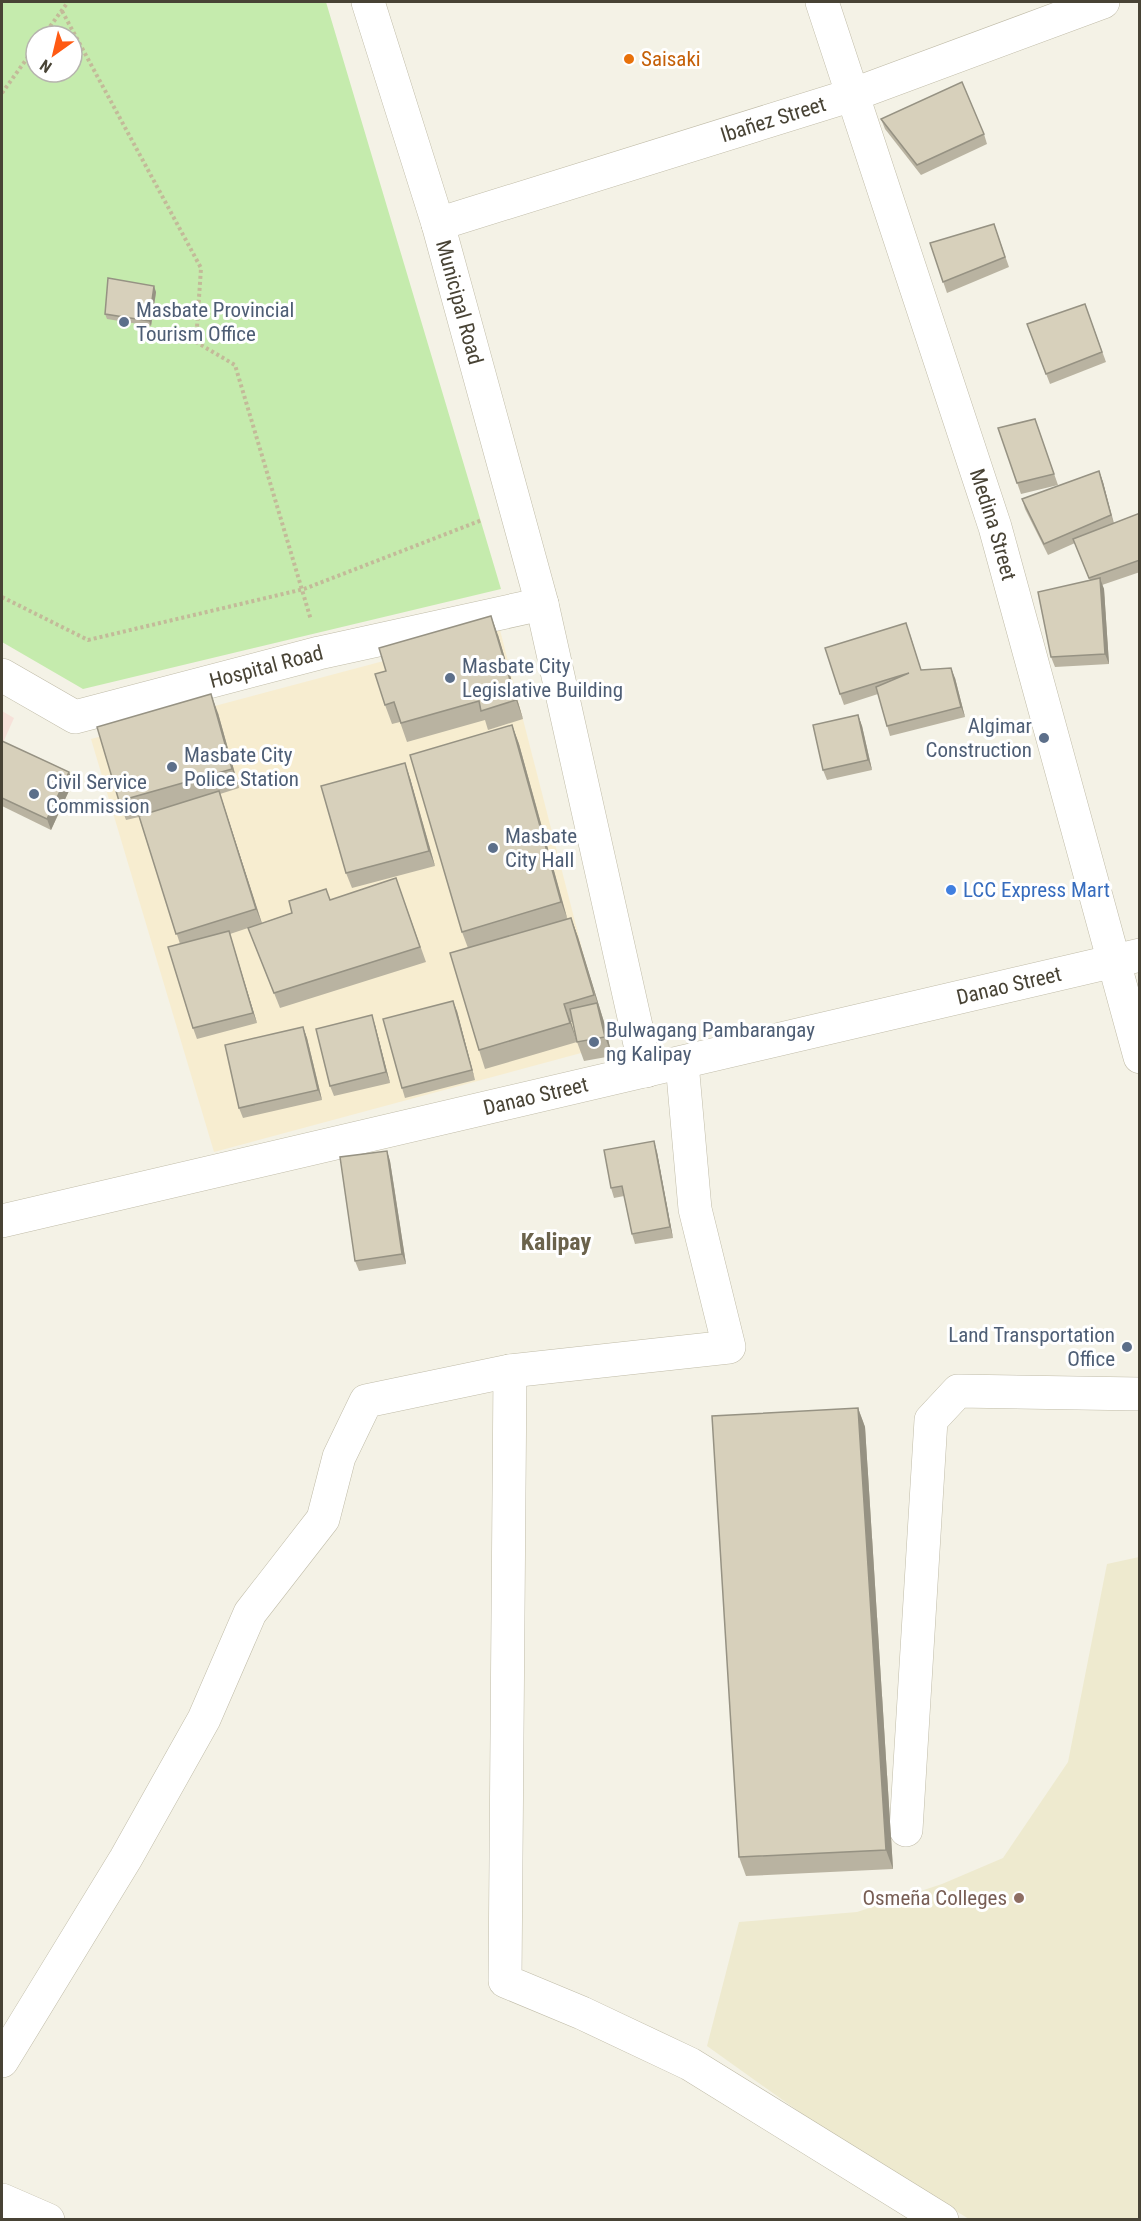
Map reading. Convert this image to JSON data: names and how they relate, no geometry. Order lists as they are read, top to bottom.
{
  "streets": {
    "street": [
      "Ibañez Street",
      "Municipal Road",
      "Medina Street",
      "Hospital Road",
      "Danao Street"
    ]
  },
  "crossings": [
    ["Ibañez Street", "Municipal Road"],
    ["Ibañez Street", "Medina Street"],
    ["Municipal Road", "Hospital Road"],
    ["Municipal Road", "Danao Street"],
    ["Medina Street", "Danao Street"]
  ],
  "districts": ["Kalipay"],
  "places": [
    "Saisaki",
    "Masbate Provincial Tourism Office",
    "Masbate City Legislative Building",
    "Algimar Construction",
    "Masbate City Police Station",
    "Civil Service Commission",
    "Masbate City Hall",
    "LCC Express Mart",
    "Bulwagang Pambarangay ng Kalipay",
    "Land Transportation Office",
    "Osmeña Colleges"
  ],
  "north": "bottom left"
}
